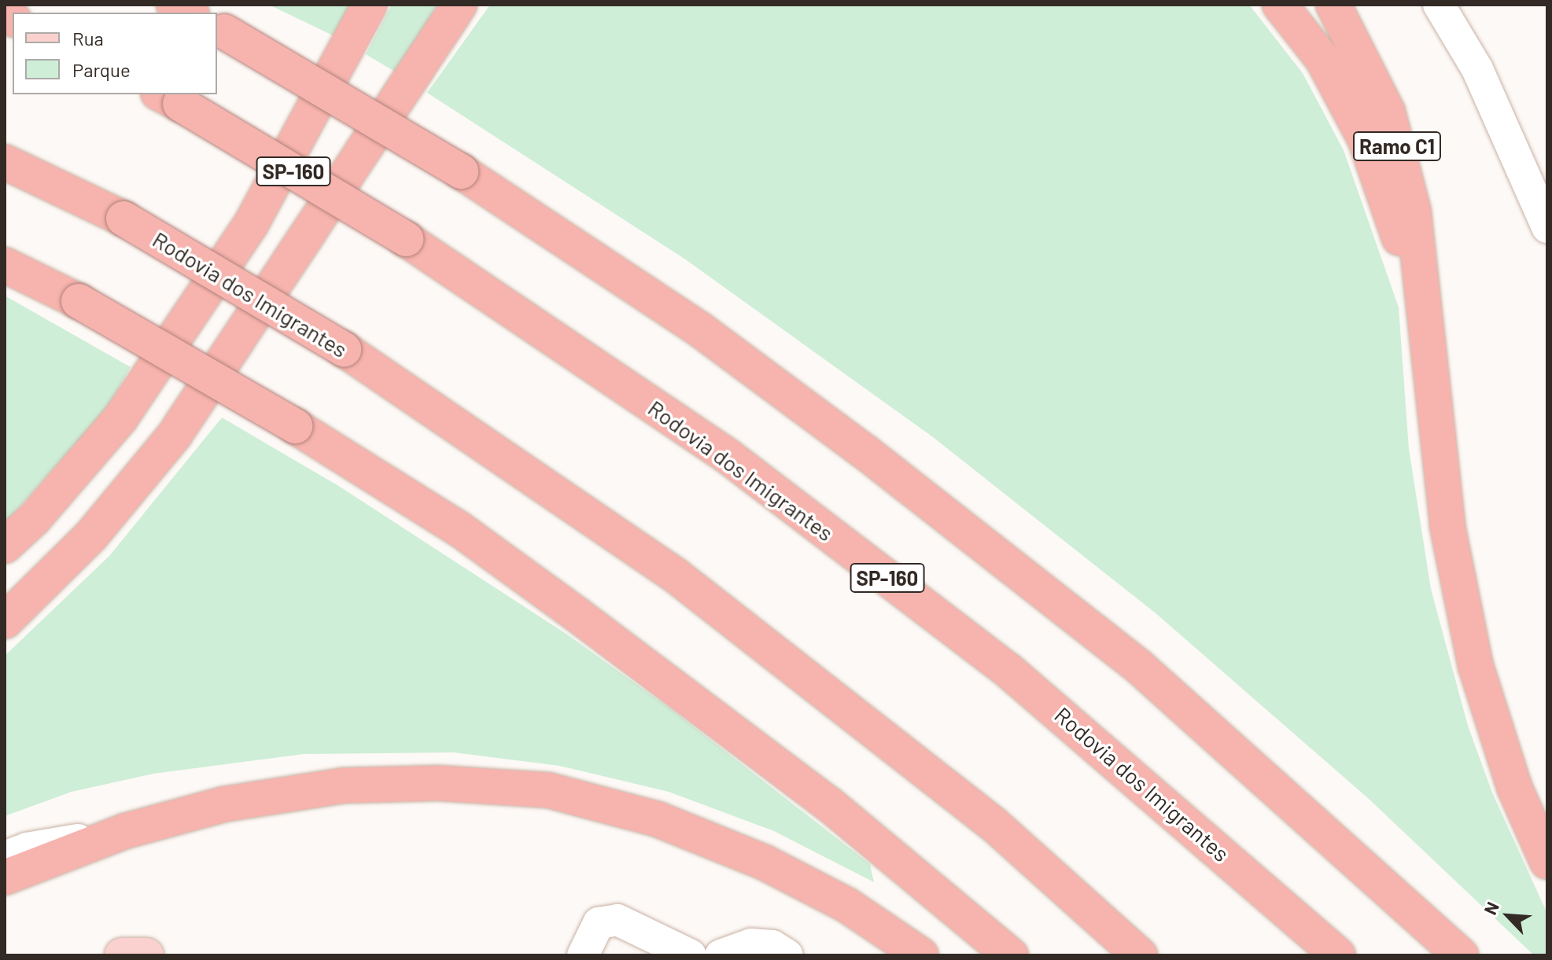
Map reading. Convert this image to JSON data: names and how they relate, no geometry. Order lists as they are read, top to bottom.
{
  "streets": {
    "highway": ["Ramo C1", "SP-160", "Rodovia dos Imigrantes"]
  },
  "legend": ["Rua", "Parque"],
  "north": "top left"
}
